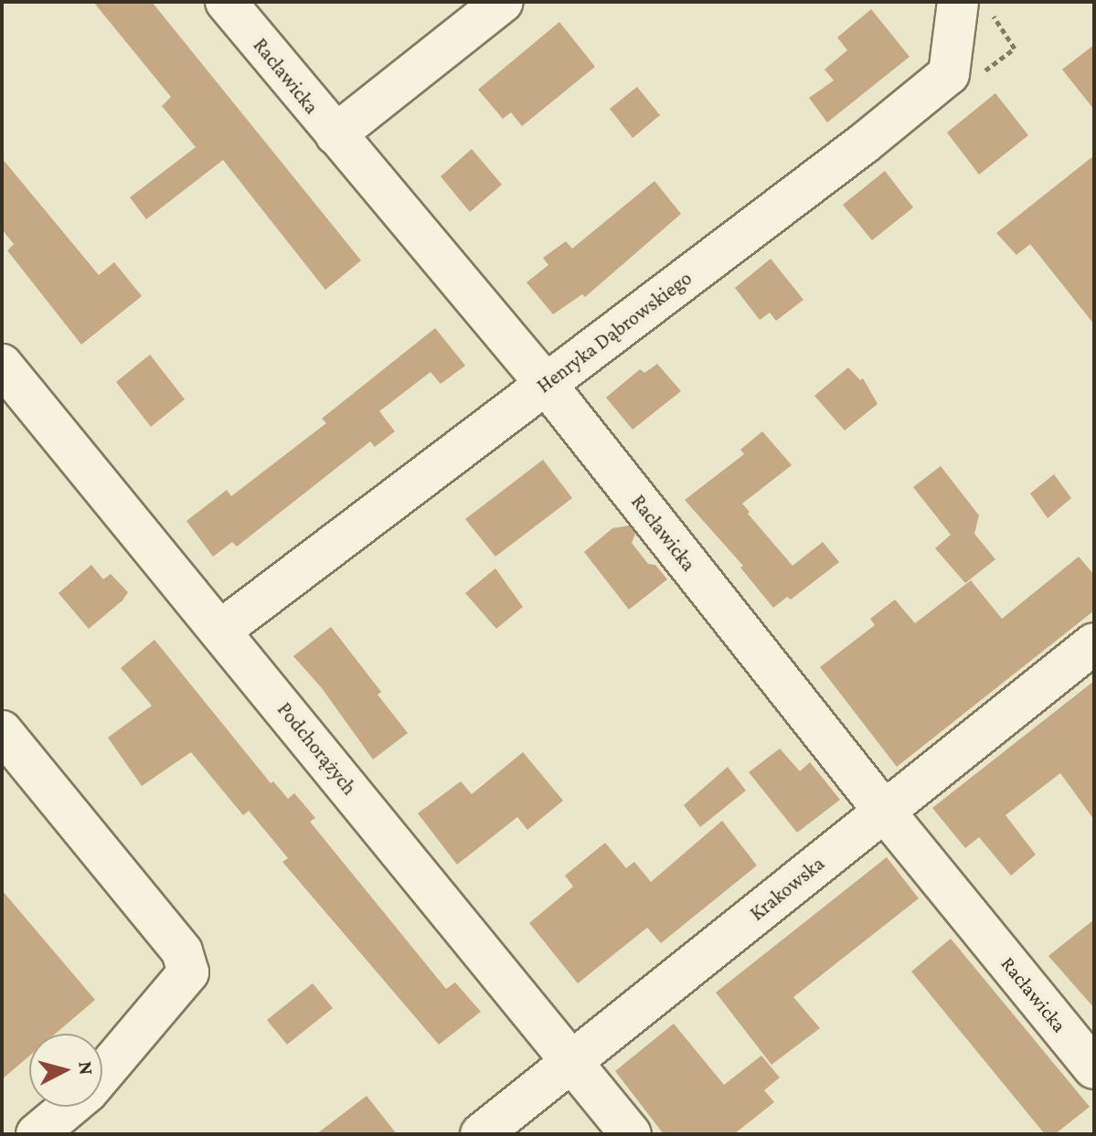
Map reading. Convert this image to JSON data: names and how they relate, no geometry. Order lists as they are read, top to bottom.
{
  "streets": {
    "street": [
      "Racławicka",
      "Henryka Dąbrowskiego",
      "Podchorążych",
      "Krakowska"
    ]
  },
  "crossings": [
    ["Racławicka", "Henryka Dąbrowskiego"],
    ["Racławicka", "Krakowska"],
    ["Henryka Dąbrowskiego", "Podchorążych"],
    ["Podchorążych", "Krakowska"]
  ],
  "north": "right"
}
